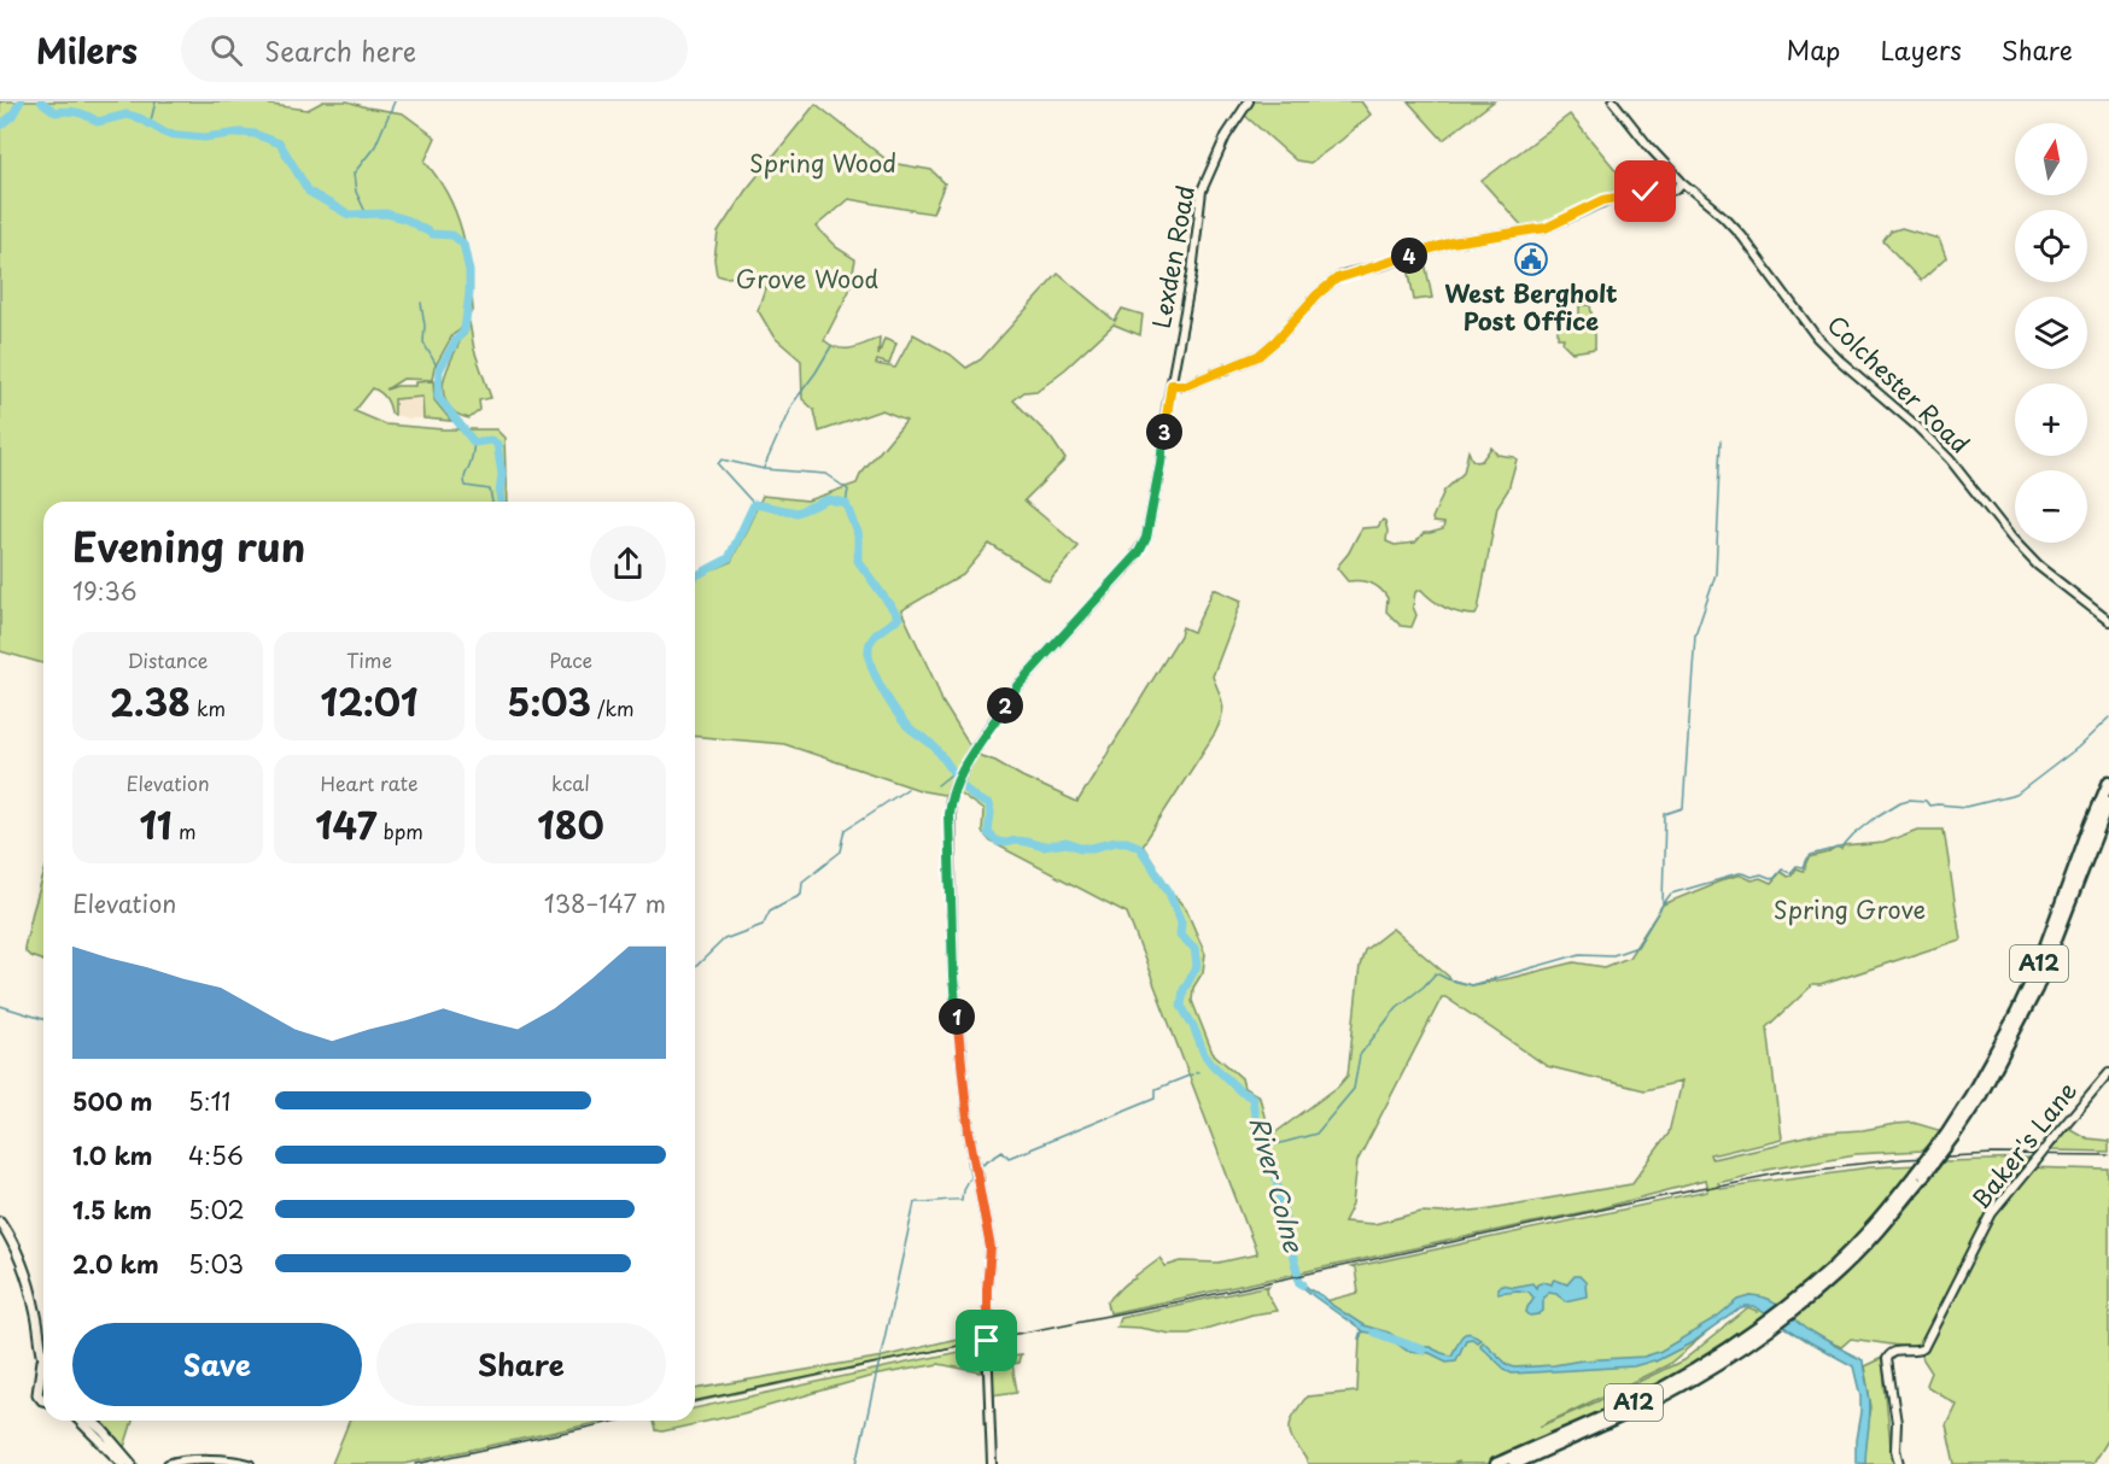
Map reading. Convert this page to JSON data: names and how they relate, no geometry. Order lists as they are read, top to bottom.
{
  "streets": {
    "highway": ["A12"],
    "street": ["Lexden Road", "Colchester Road", "Baker's Lane"]
  },
  "water": ["River Colne"],
  "parks": ["Spring Wood", "Grove Wood", "Spring Grove"],
  "places": {
    "public building": ["West Bergholt Post Office"]
  },
  "north": "top",
  "page": {
    "header": "Milers",
    "search": "Search here",
    "nav": ["Map", "Layers", "Share"],
    "map_buttons": ["+", "−"],
    "pins": [
      "4",
      "3",
      "2",
      "1"
    ],
    "heading": ["Evening run", "19:36"],
    "stats": [
      ["Distance", "2.38 km"],
      ["Time", "12:01"],
      ["Pace", "5:03 /km"],
      ["Elevation", "11 m"],
      ["Heart rate", "147 bpm"],
      ["kcal", "180"]
    ],
    "chart": ["Elevation", "138–147 m"],
    "list": [
      {
        "name": "500 m",
        "note": "5:11"
      },
      {
        "name": "1.0 km",
        "note": "4:56"
      },
      {
        "name": "1.5 km",
        "note": "5:02"
      },
      {
        "name": "2.0 km",
        "note": "5:03"
      }
    ],
    "buttons": ["Save", "Share"]
  }
}
